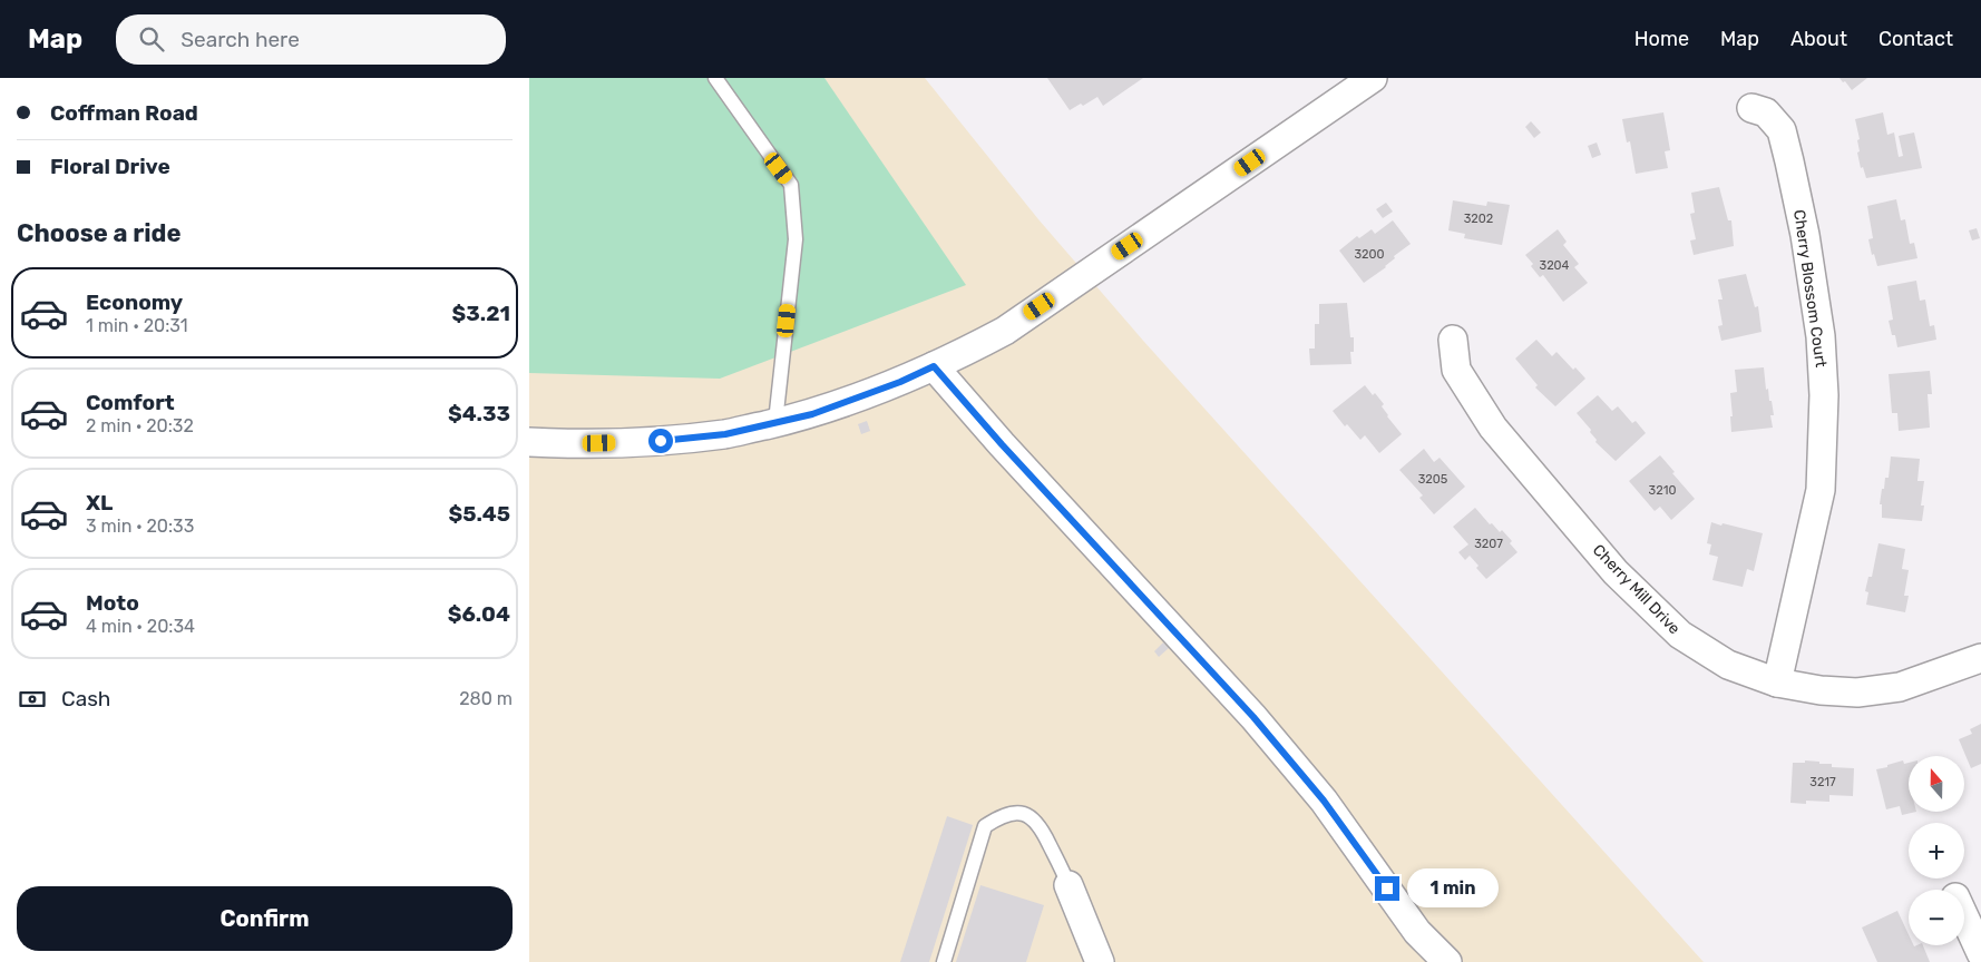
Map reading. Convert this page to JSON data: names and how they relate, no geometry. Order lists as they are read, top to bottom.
{
  "streets": {
    "street": ["Cherry Blossom Court", "Cherry Mill Drive"]
  },
  "crossings": [
    ["Cherry Blossom Court", "Cherry Mill Drive"]
  ],
  "house_numbers": [
    "3202",
    "3200",
    "3204",
    "3205",
    "3210",
    "3207",
    "3217"
  ],
  "north": "top",
  "page": {
    "header": "Map",
    "search": "Search here",
    "nav": [
      "Home",
      "Map",
      "About",
      "Contact"
    ],
    "banner": ["Coffman Road", "Floral Drive"],
    "heading": "Choose a ride",
    "list": [
      {
        "name": "Economy",
        "note": "1 min · 20:31",
        "value": "$3.21"
      },
      {
        "name": "Comfort",
        "note": "2 min · 20:32",
        "value": "$4.33"
      },
      {
        "name": "XL",
        "note": "3 min · 20:33",
        "value": "$5.45"
      },
      {
        "name": "Moto",
        "note": "4 min · 20:34",
        "value": "$6.04"
      }
    ],
    "pay": ["Cash", "280 m"],
    "map_buttons": ["+", "−"],
    "bubble": "1 min",
    "buttons": "Confirm"
  }
}
